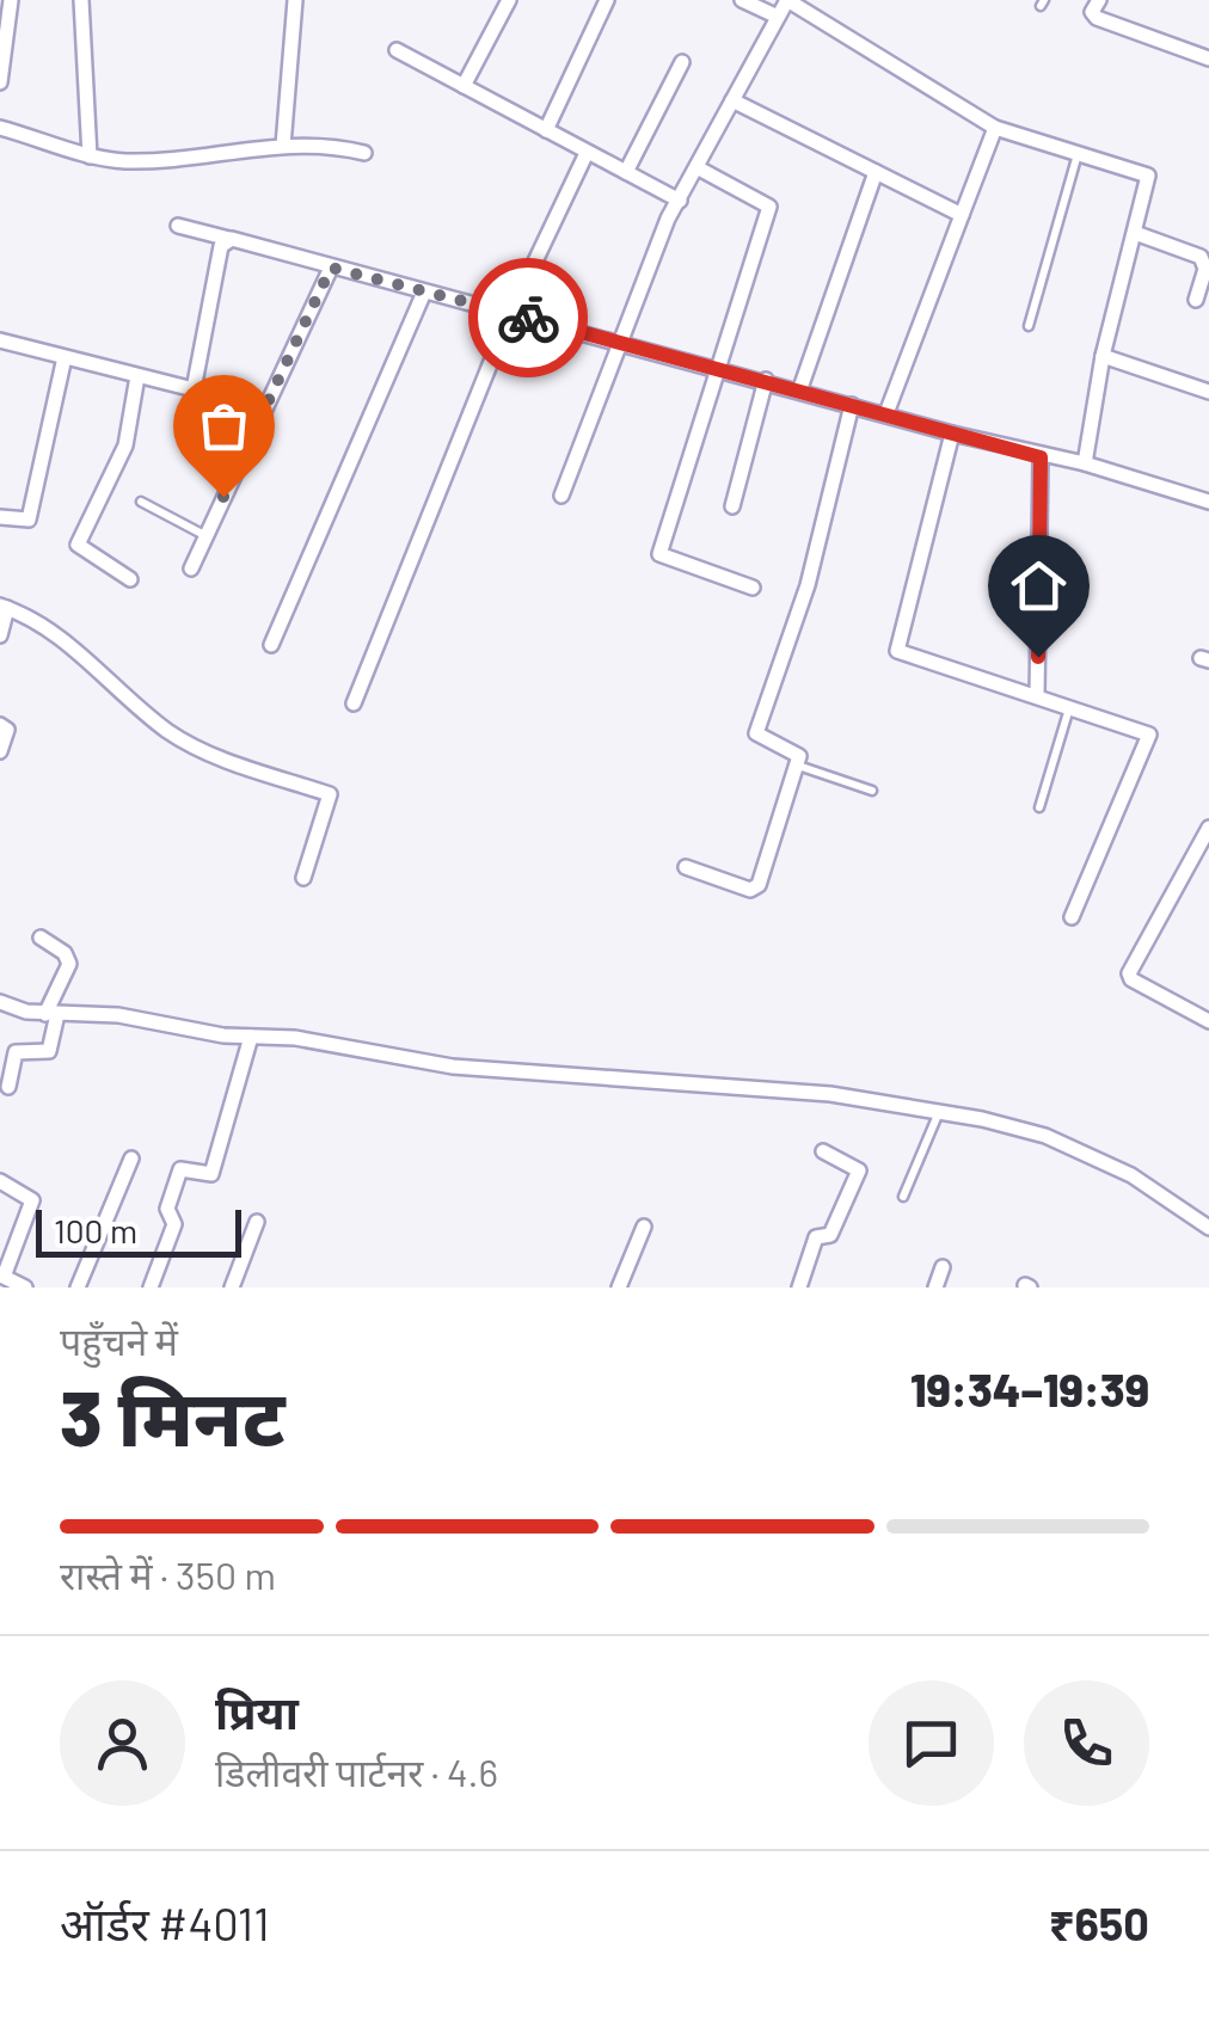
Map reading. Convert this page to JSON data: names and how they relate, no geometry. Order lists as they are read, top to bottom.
{
  "scale_bar": "100 m",
  "page": {
    "scale": "100 m",
    "heading": ["3 मिनट", "पहुँचने में", "19:34–19:39"],
    "panel": [
      "प्रिया",
      "डिलीवरी पार्टनर · 4.6",
      "ऑर्डर #4011",
      "₹650"
    ],
    "bar": "रास्ते में · 350 m"
  }
}
